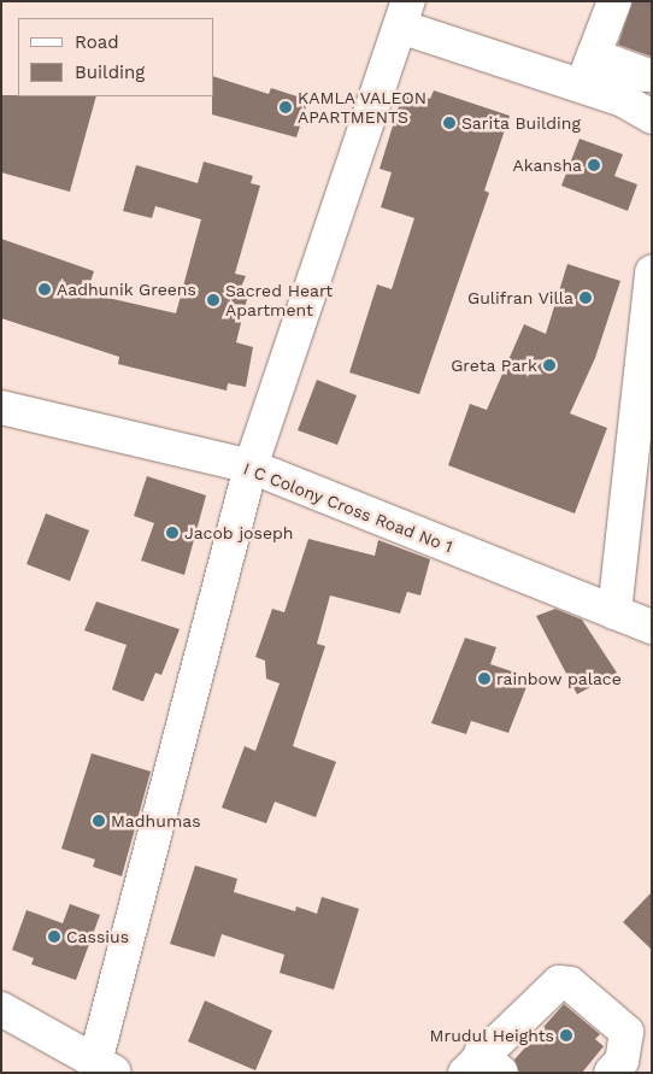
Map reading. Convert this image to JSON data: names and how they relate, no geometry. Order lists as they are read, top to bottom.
{
  "streets": {
    "street": ["I C Colony Cross Road No 1"]
  },
  "places": [
    "KAMLA VALEON APARTMENTS",
    "Sarita Building",
    "Akansha",
    "Aadhunik Greens",
    "Gulifran Villa",
    "Sacred Heart Apartment",
    "Greta Park",
    "Jacob joseph",
    "rainbow palace",
    "Madhumas",
    "Cassius",
    "Mrudul Heights"
  ],
  "legend": ["Road", "Building"]
}
